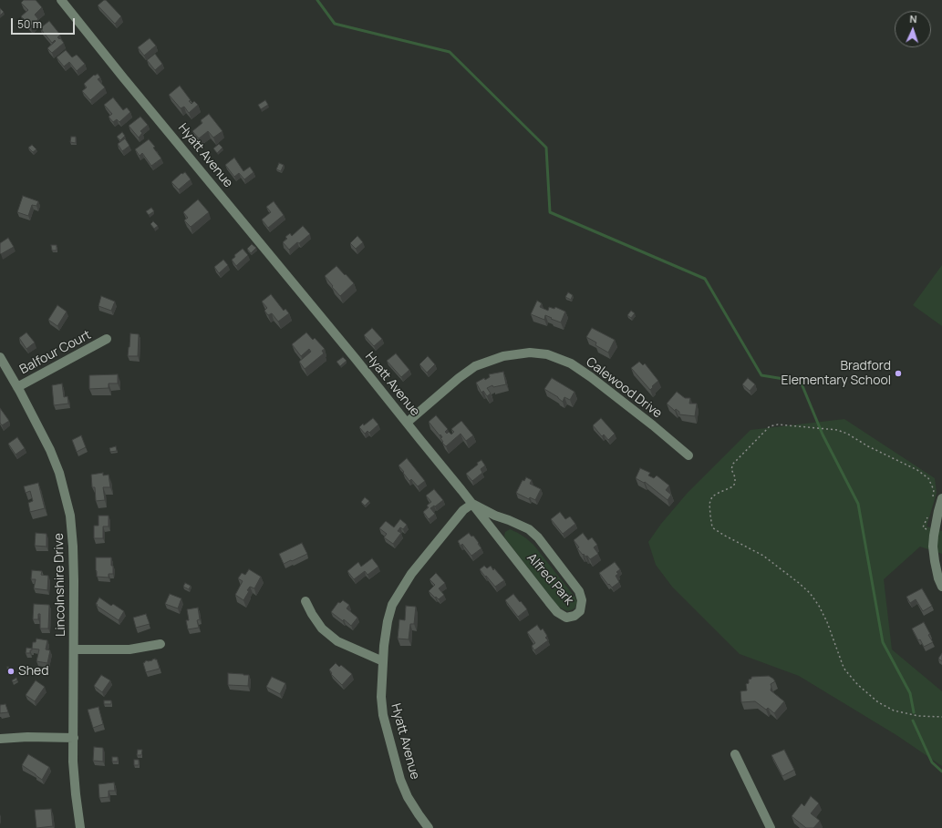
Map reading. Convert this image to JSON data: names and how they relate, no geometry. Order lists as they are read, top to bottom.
{
  "streets": {
    "street": [
      "Hyatt Avenue",
      "Balfour Court",
      "Calewood Drive",
      "Alfred Park",
      "Lincolnshire Drive"
    ]
  },
  "crossings": [
    ["Hyatt Avenue", "Calewood Drive"],
    ["Hyatt Avenue", "Alfred Park"],
    ["Balfour Court", "Lincolnshire Drive"]
  ],
  "places": ["Bradford Elementary School", "Shed"],
  "scale_bar": "50 m",
  "north": "top"
}
